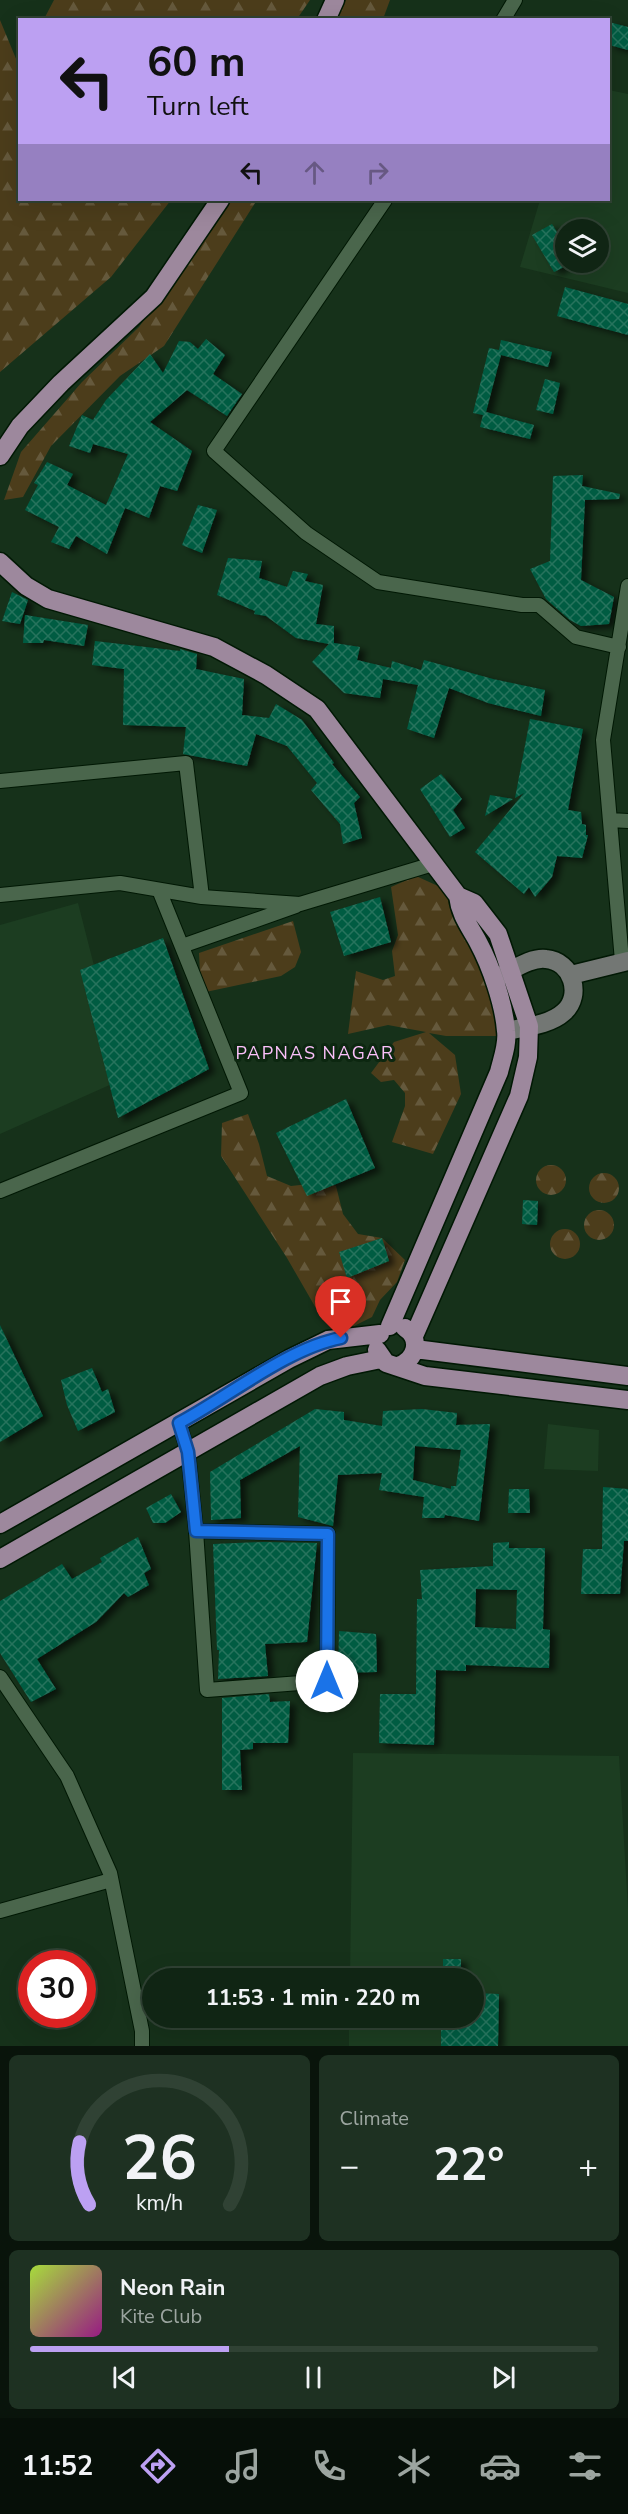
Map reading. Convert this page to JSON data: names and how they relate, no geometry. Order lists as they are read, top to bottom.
{
  "districts": ["PAPNAS NAGAR"],
  "page": {
    "turn": ["60 m", "Turn left"],
    "limit": "30",
    "trip": "11:53 · 1 min · 220 m",
    "tile": "Climate",
    "heat": ["−", "22°", "+"],
    "song": ["Neon Rain", "Kite Club"],
    "tabs": "11:52",
    "gauge": ["26", "km/h"]
  }
}
